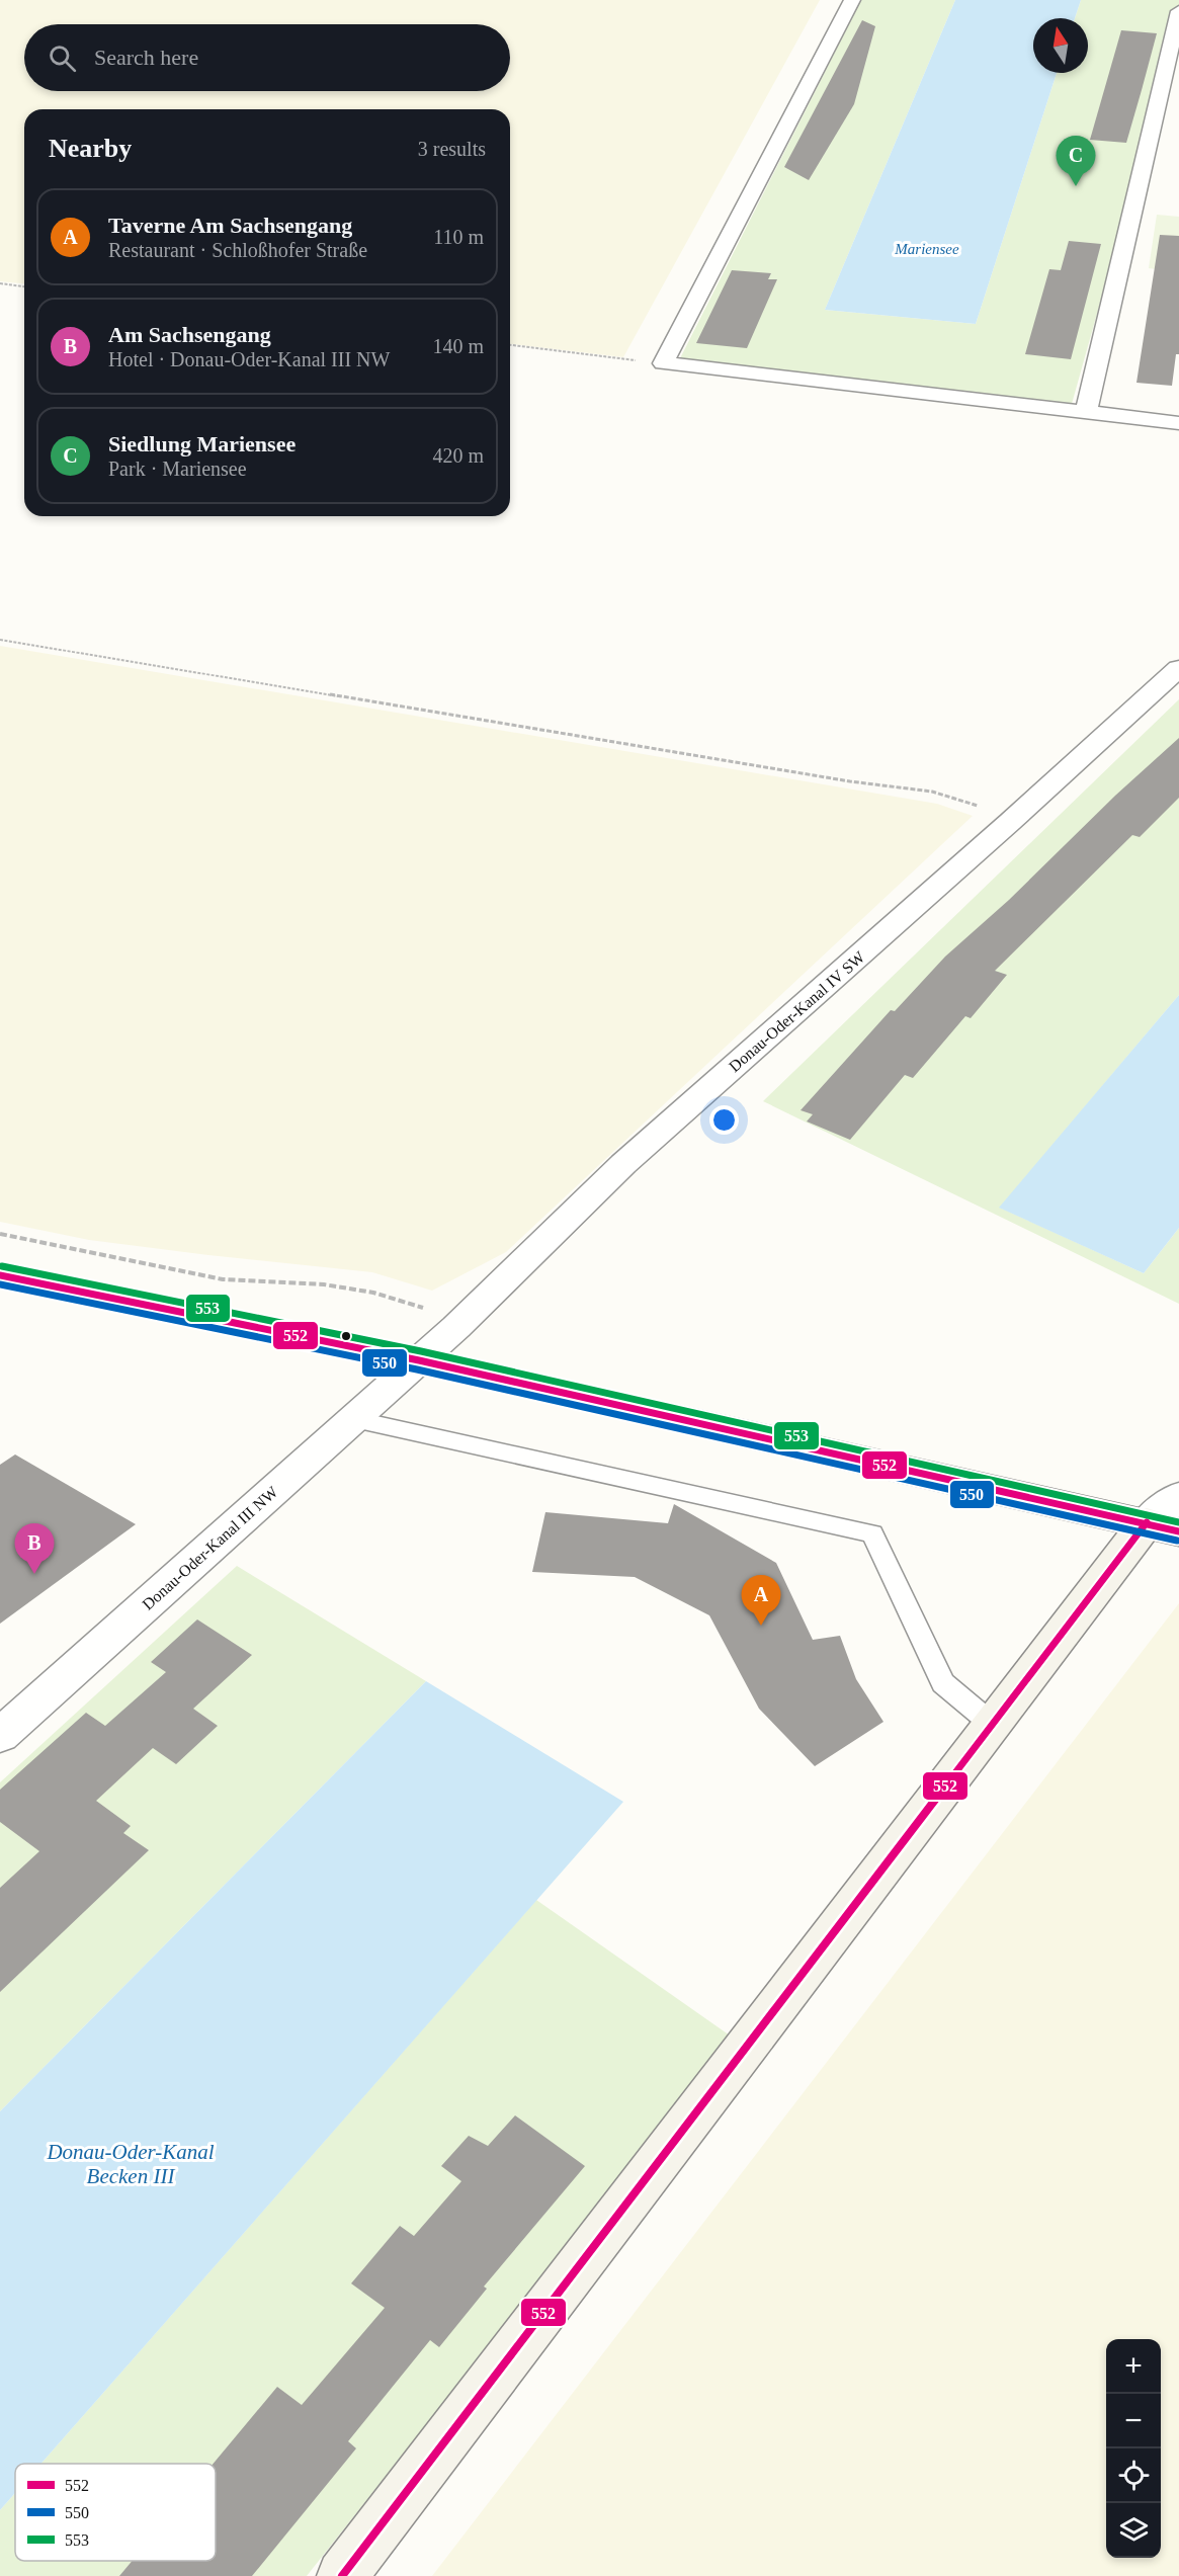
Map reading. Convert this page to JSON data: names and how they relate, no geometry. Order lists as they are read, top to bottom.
{
  "streets": {
    "street": ["Donau-Oder-Kanal IV SW", "Donau-Oder-Kanal III NW"]
  },
  "crossings": [
    ["Donau-Oder-Kanal IV SW", "Donau-Oder-Kanal III NW"]
  ],
  "water": ["Mariensee", "Donau-Oder-Kanal Becken III"],
  "lines": ["transit line 553", "transit line 552", "transit line 550"],
  "legend": ["552", "550", "553"],
  "north": "top",
  "page": {
    "search": "Search here",
    "heading": ["Nearby", "3 results"],
    "pins": ["C", "B", "A"],
    "list": [
      {
        "mark": "A",
        "name": "Taverne Am Sachsengang",
        "note": "Restaurant · Schloßhofer Straße",
        "value": "110 m"
      },
      {
        "mark": "B",
        "name": "Am Sachsengang",
        "note": "Hotel · Donau-Oder-Kanal III NW",
        "value": "140 m"
      },
      {
        "mark": "C",
        "name": "Siedlung Mariensee",
        "note": "Park · Mariensee",
        "value": "420 m"
      }
    ],
    "map_buttons": ["+", "−"]
  }
}
